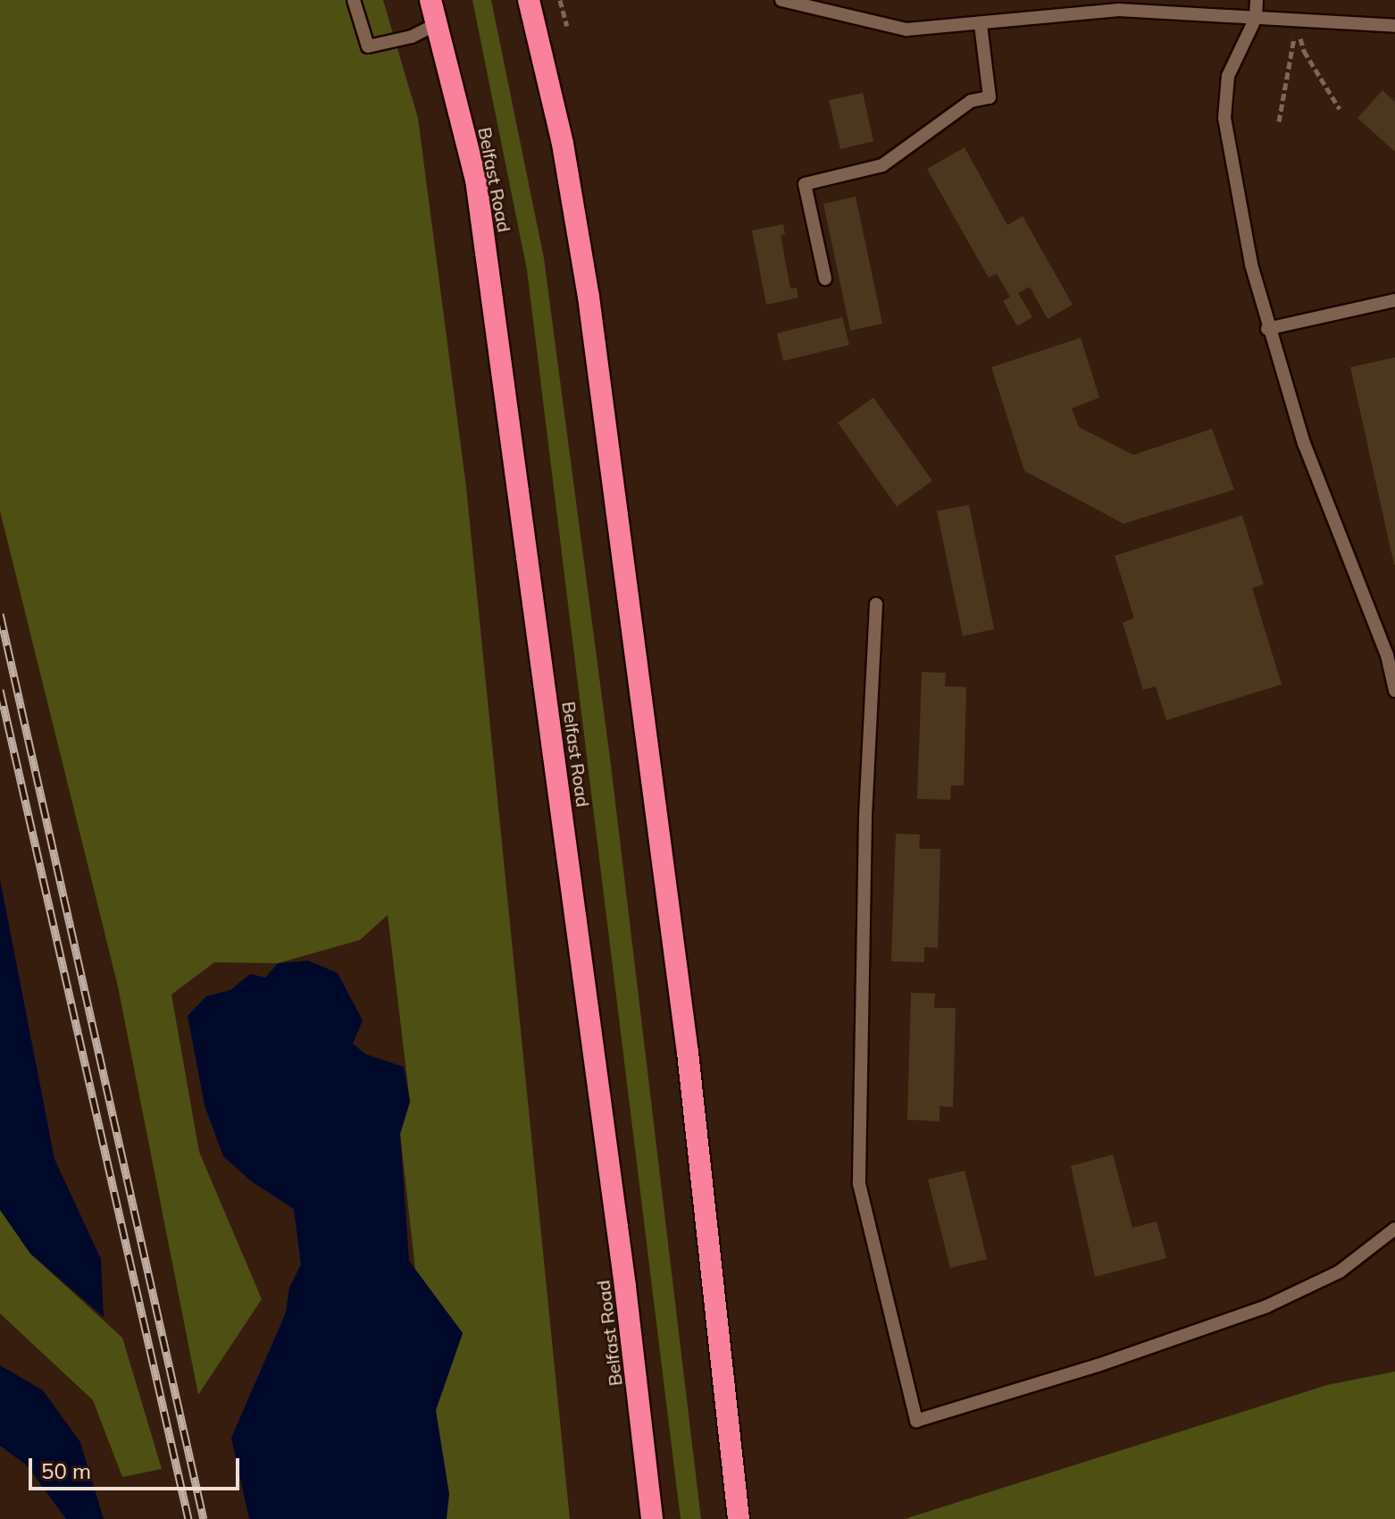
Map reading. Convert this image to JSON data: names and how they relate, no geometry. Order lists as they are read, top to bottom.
{
  "streets": {
    "highway": ["Belfast Road"]
  },
  "scale_bar": "50 m"
}
